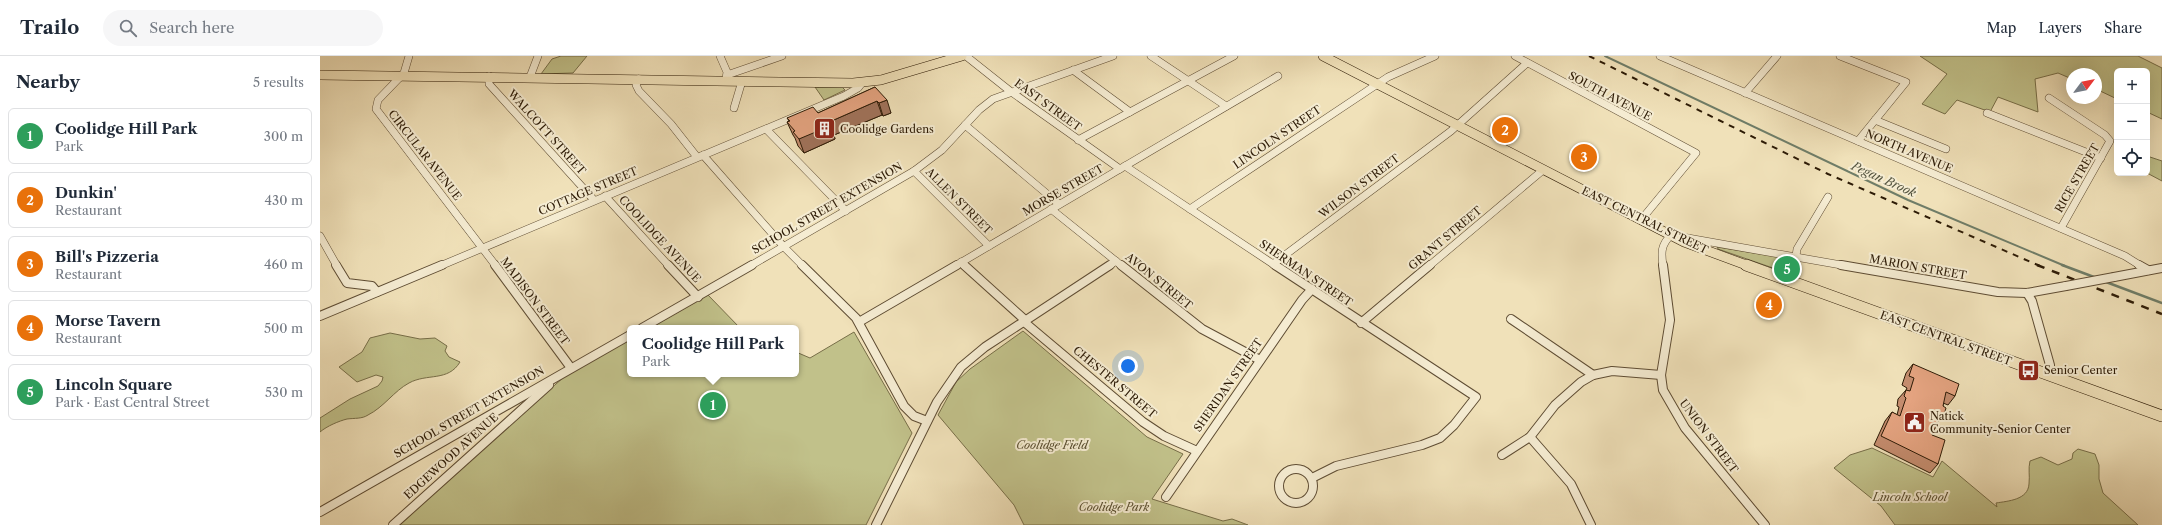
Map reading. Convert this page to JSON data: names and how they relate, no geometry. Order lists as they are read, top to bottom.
{
  "streets": {
    "main road": ["EAST CENTRAL STREET"],
    "street": [
      "SOUTH AVENUE",
      "EAST STREET",
      "WALCOTT STREET",
      "LINCOLN STREET",
      "NORTH AVENUE",
      "CIRCULAR AVENUE",
      "RICE STREET",
      "WILSON STREET",
      "MORSE STREET",
      "COTTAGE STREET",
      "ALLEN STREET",
      "SCHOOL STREET EXTENSION",
      "GRANT STREET",
      "COOLIDGE AVENUE",
      "MARION STREET",
      "SHERMAN STREET",
      "AVON STREET",
      "MADISON STREET",
      "CHESTER STREET",
      "SHERIDAN STREET",
      "UNION STREET",
      "EDGEWOOD AVENUE"
    ]
  },
  "crossings": [
    ["SOUTH AVENUE", "WILSON STREET"],
    ["SOUTH AVENUE", "EAST CENTRAL STREET"],
    ["EAST STREET", "MORSE STREET"],
    ["EAST STREET", "SCHOOL STREET EXTENSION"],
    ["EAST STREET", "SHERMAN STREET"],
    ["WALCOTT STREET", "COTTAGE STREET"],
    ["LINCOLN STREET", "EAST CENTRAL STREET"],
    ["LINCOLN STREET", "SHERMAN STREET"],
    ["NORTH AVENUE", "RICE STREET"],
    ["NORTH AVENUE", "MARION STREET"],
    ["CIRCULAR AVENUE", "COTTAGE STREET"],
    ["CIRCULAR AVENUE", "MADISON STREET"],
    ["WILSON STREET", "EAST CENTRAL STREET"],
    ["WILSON STREET", "SHERMAN STREET"],
    ["MORSE STREET", "ALLEN STREET"],
    ["MORSE STREET", "SHERMAN STREET"],
    ["MORSE STREET", "AVON STREET"],
    ["MORSE STREET", "CHESTER STREET"],
    ["COTTAGE STREET", "COOLIDGE AVENUE"],
    ["COTTAGE STREET", "MADISON STREET"],
    ["ALLEN STREET", "SCHOOL STREET EXTENSION"],
    ["SCHOOL STREET EXTENSION", "COOLIDGE AVENUE"],
    ["SCHOOL STREET EXTENSION", "MADISON STREET"],
    ["SCHOOL STREET EXTENSION", "EDGEWOOD AVENUE"],
    ["EAST CENTRAL STREET", "GRANT STREET"],
    ["EAST CENTRAL STREET", "MARION STREET"],
    ["EAST CENTRAL STREET", "UNION STREET"],
    ["GRANT STREET", "SHERMAN STREET"],
    ["MARION STREET", "UNION STREET"],
    ["SHERMAN STREET", "SHERIDAN STREET"],
    ["AVON STREET", "SHERIDAN STREET"],
    ["CHESTER STREET", "SHERIDAN STREET"]
  ],
  "water": ["Pegan Brook"],
  "parks": ["Coolidge Field", "Lincoln School", "Coolidge Park"],
  "places": {
    "building": ["Coolidge Gardens"],
    "bus stop": ["Senior Center"],
    "public building": ["Natick Community-Senior Center"]
  },
  "north": "top right",
  "page": {
    "header": "Trailo",
    "search": "Search here",
    "nav": ["Map", "Layers", "Share"],
    "heading": ["Nearby", "5 results"],
    "map_buttons": ["+", "−"],
    "list": [
      {
        "mark": "1",
        "name": "Coolidge Hill Park",
        "note": "Park",
        "value": "300 m"
      },
      {
        "mark": "2",
        "name": "Dunkin'",
        "note": "Restaurant",
        "value": "430 m"
      },
      {
        "mark": "3",
        "name": "Bill's Pizzeria",
        "note": "Restaurant",
        "value": "460 m"
      },
      {
        "mark": "4",
        "name": "Morse Tavern",
        "note": "Restaurant",
        "value": "500 m"
      },
      {
        "mark": "5",
        "name": "Lincoln Square",
        "note": "Park · East Central Street",
        "value": "530 m"
      }
    ],
    "pins": [
      "2",
      "3",
      "5",
      "4",
      "1"
    ],
    "popup": ["Coolidge Hill Park", "Park"]
  }
}
